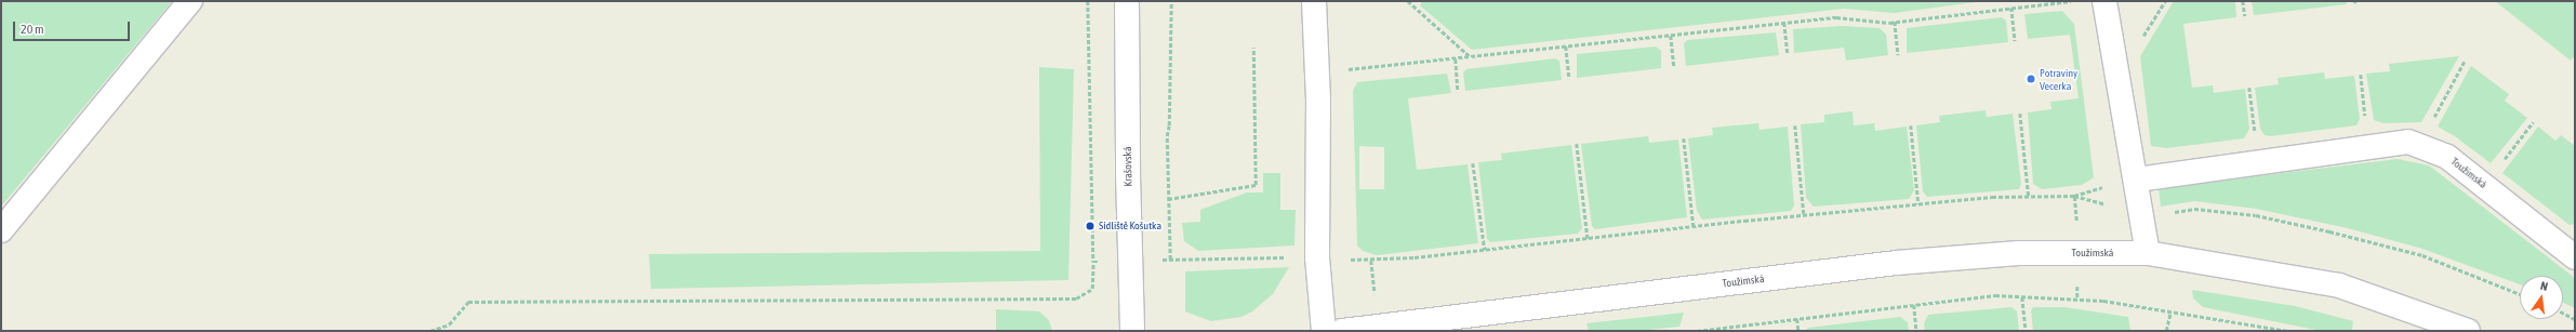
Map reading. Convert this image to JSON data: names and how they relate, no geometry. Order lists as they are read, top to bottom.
{
  "streets": {
    "street": ["Krašovská", "Toužimská"]
  },
  "places": ["Potraviny Vecerka", "Sídliště Košutka"],
  "scale_bar": "20 m",
  "north": "top"
}
